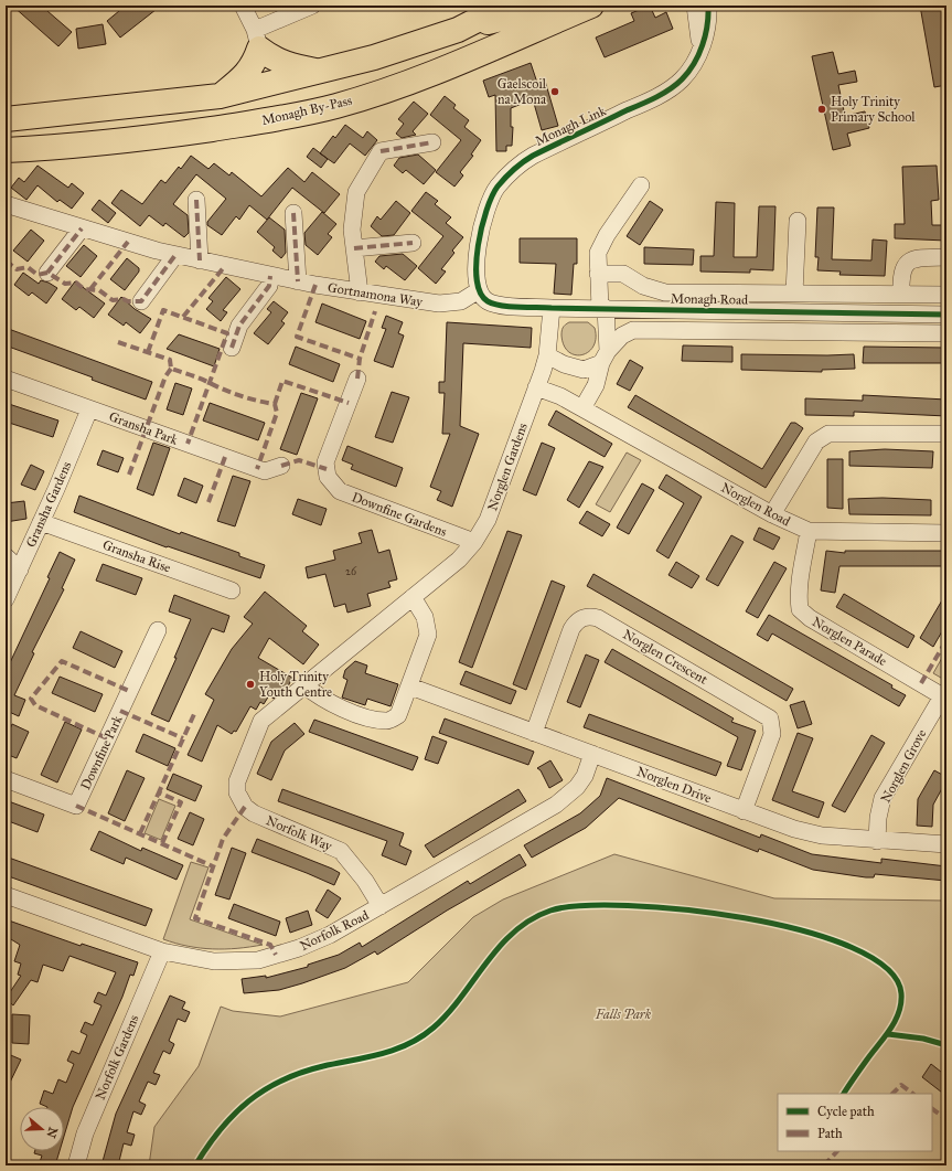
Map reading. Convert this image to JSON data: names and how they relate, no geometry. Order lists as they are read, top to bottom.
{
  "streets": {
    "highway": ["Monagh By-Pass"],
    "street": [
      "Monagh Link",
      "Gortnamona Way",
      "Monagh Road",
      "Gransha Park",
      "Norglen Gardens",
      "Gransha Gardens",
      "Norglen Road",
      "Downfine Gardens",
      "Gransha Rise",
      "Norglen Parade",
      "Norglen Crescent",
      "Downfine Park",
      "Norglen Grove",
      "Norglen Drive",
      "Norfolk Way",
      "Norfolk Road",
      "Norfolk Gardens"
    ]
  },
  "crossings": [
    ["Monagh Link", "Gortnamona Way"],
    ["Monagh Link", "Monagh Road"],
    ["Gortnamona Way", "Monagh Road"],
    ["Monagh Road", "Norglen Gardens"],
    ["Gransha Park", "Gransha Gardens"],
    ["Norglen Gardens", "Norglen Road"],
    ["Norglen Gardens", "Downfine Gardens"],
    ["Norglen Gardens", "Norfolk Way"],
    ["Gransha Gardens", "Gransha Rise"],
    ["Norglen Road", "Norglen Parade"],
    ["Norglen Parade", "Norglen Grove"],
    ["Norglen Crescent", "Norglen Drive"],
    ["Norglen Grove", "Norglen Drive"],
    ["Norglen Drive", "Norfolk Road"],
    ["Norfolk Way", "Norfolk Road"],
    ["Norfolk Road", "Norfolk Gardens"]
  ],
  "parks": ["Falls Park"],
  "places": ["Gaelscoil na Mona", "Holy Trinity Primary School", "Holy Trinity Youth Centre"],
  "house_numbers": ["26"],
  "legend": ["Cycle path", "Path"],
  "north": "right"
}
